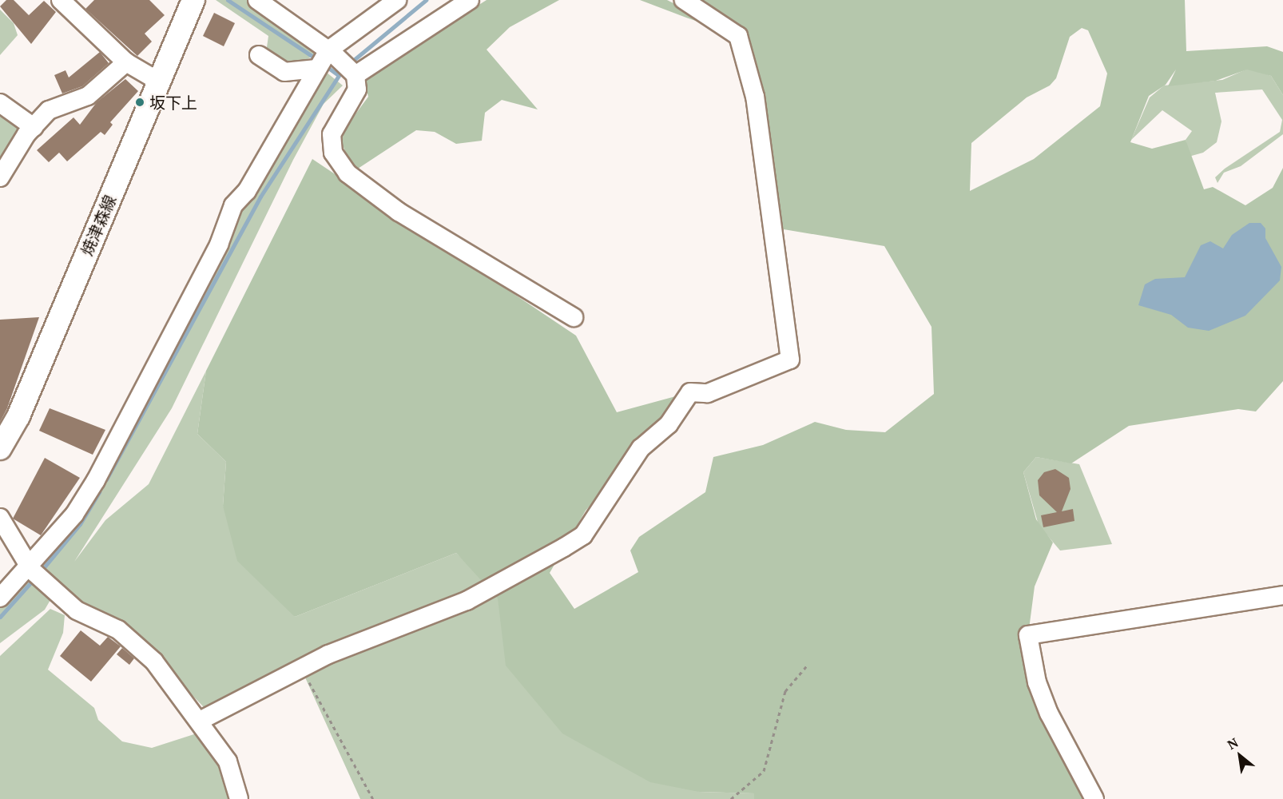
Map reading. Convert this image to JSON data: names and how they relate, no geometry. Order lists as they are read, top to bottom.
{
  "streets": {
    "main road": ["焼津森線"]
  },
  "places": ["坂下上"],
  "north": "top left"
}
